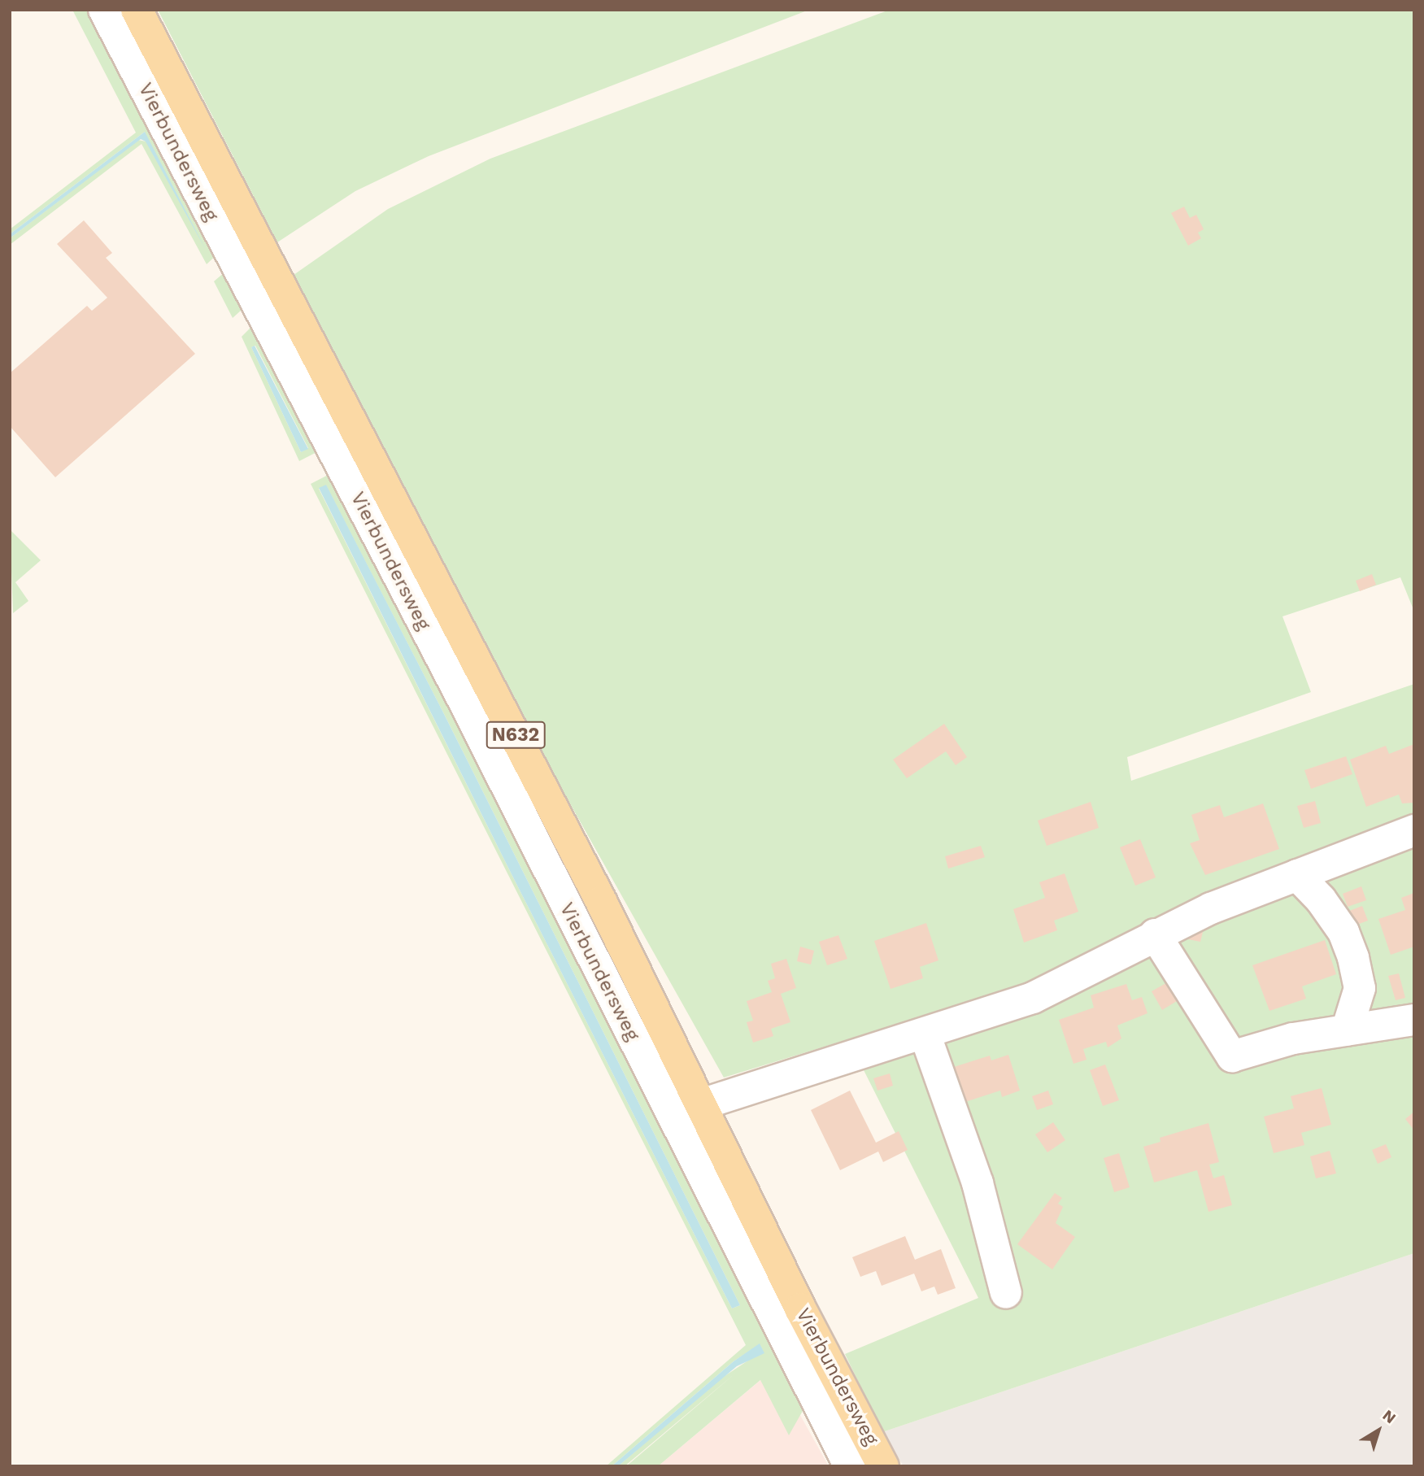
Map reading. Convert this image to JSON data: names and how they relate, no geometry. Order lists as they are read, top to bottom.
{
  "streets": {
    "main road": ["Vierbundersweg", "N632"]
  },
  "north": "top right"
}
